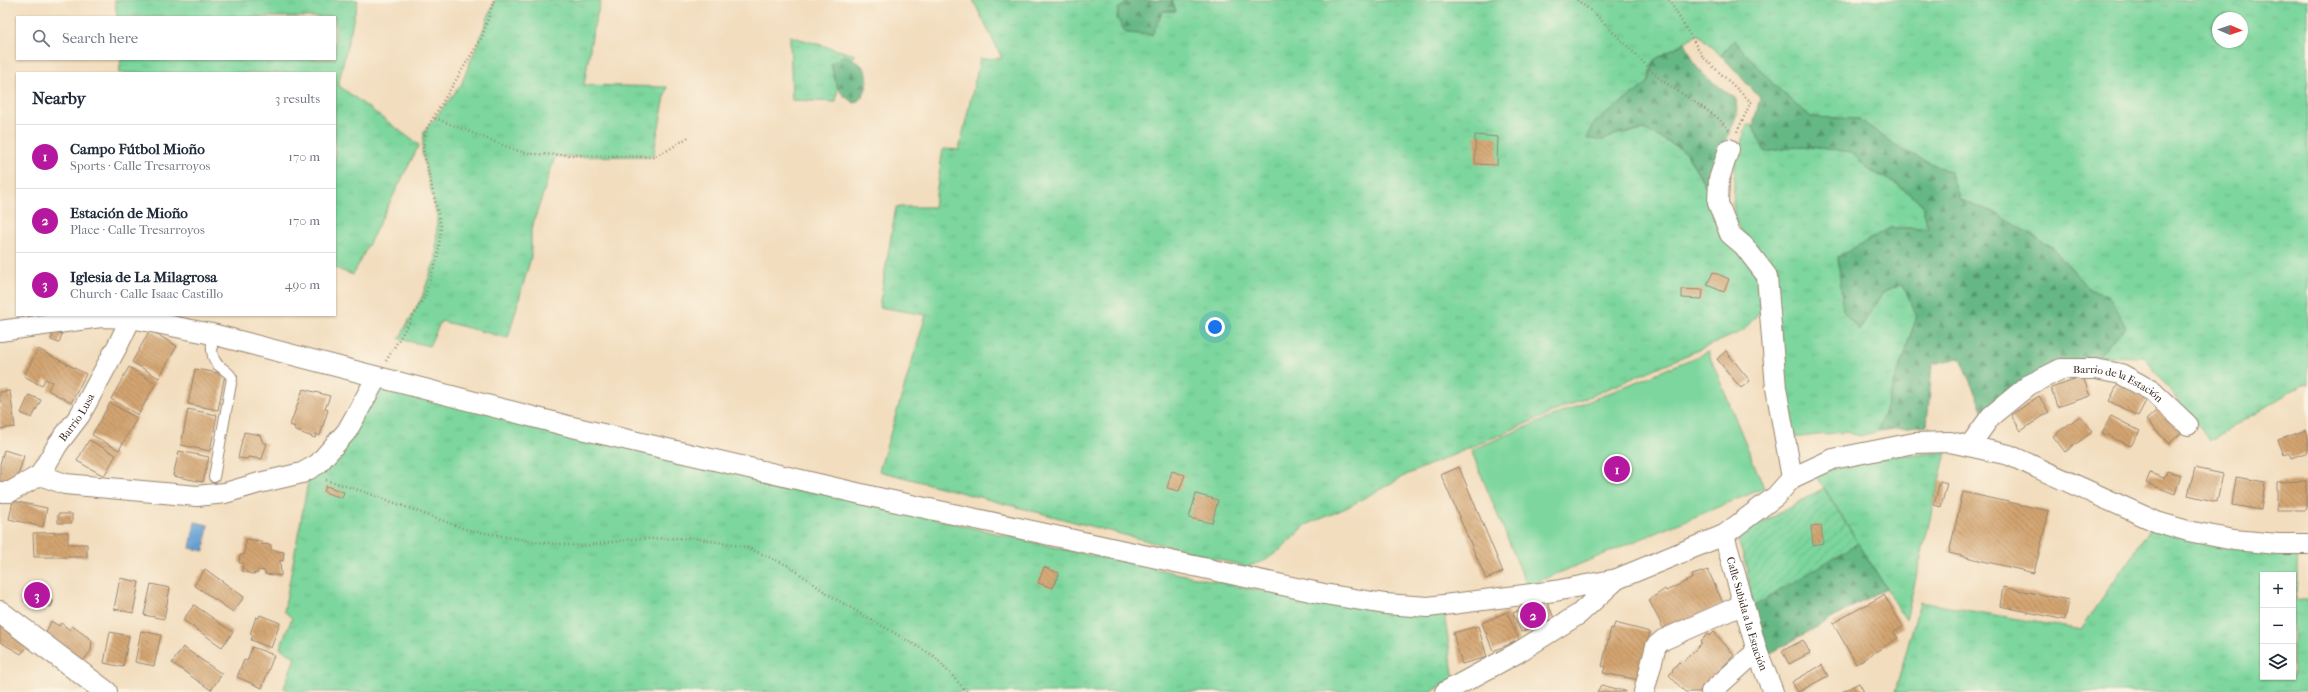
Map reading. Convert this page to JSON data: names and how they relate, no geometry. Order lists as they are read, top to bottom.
{
  "streets": {
    "street": ["Barrio de la Estación", "Barrio Lusa", "Calle Subida a la Estación"]
  },
  "north": "right",
  "page": {
    "search": "Search here",
    "heading": ["Nearby", "3 results"],
    "list": [
      {
        "mark": "1",
        "name": "Campo Fútbol Mioño",
        "note": "Sports · Calle Tresarroyos",
        "value": "170 m"
      },
      {
        "mark": "2",
        "name": "Estación de Mioño",
        "note": "Place · Calle Tresarroyos",
        "value": "170 m"
      },
      {
        "mark": "3",
        "name": "Iglesia de La Milagrosa",
        "note": "Church · Calle Isaac Castillo",
        "value": "490 m"
      }
    ],
    "pins": ["1", "3", "2"],
    "map_buttons": ["+", "−"]
  }
}
